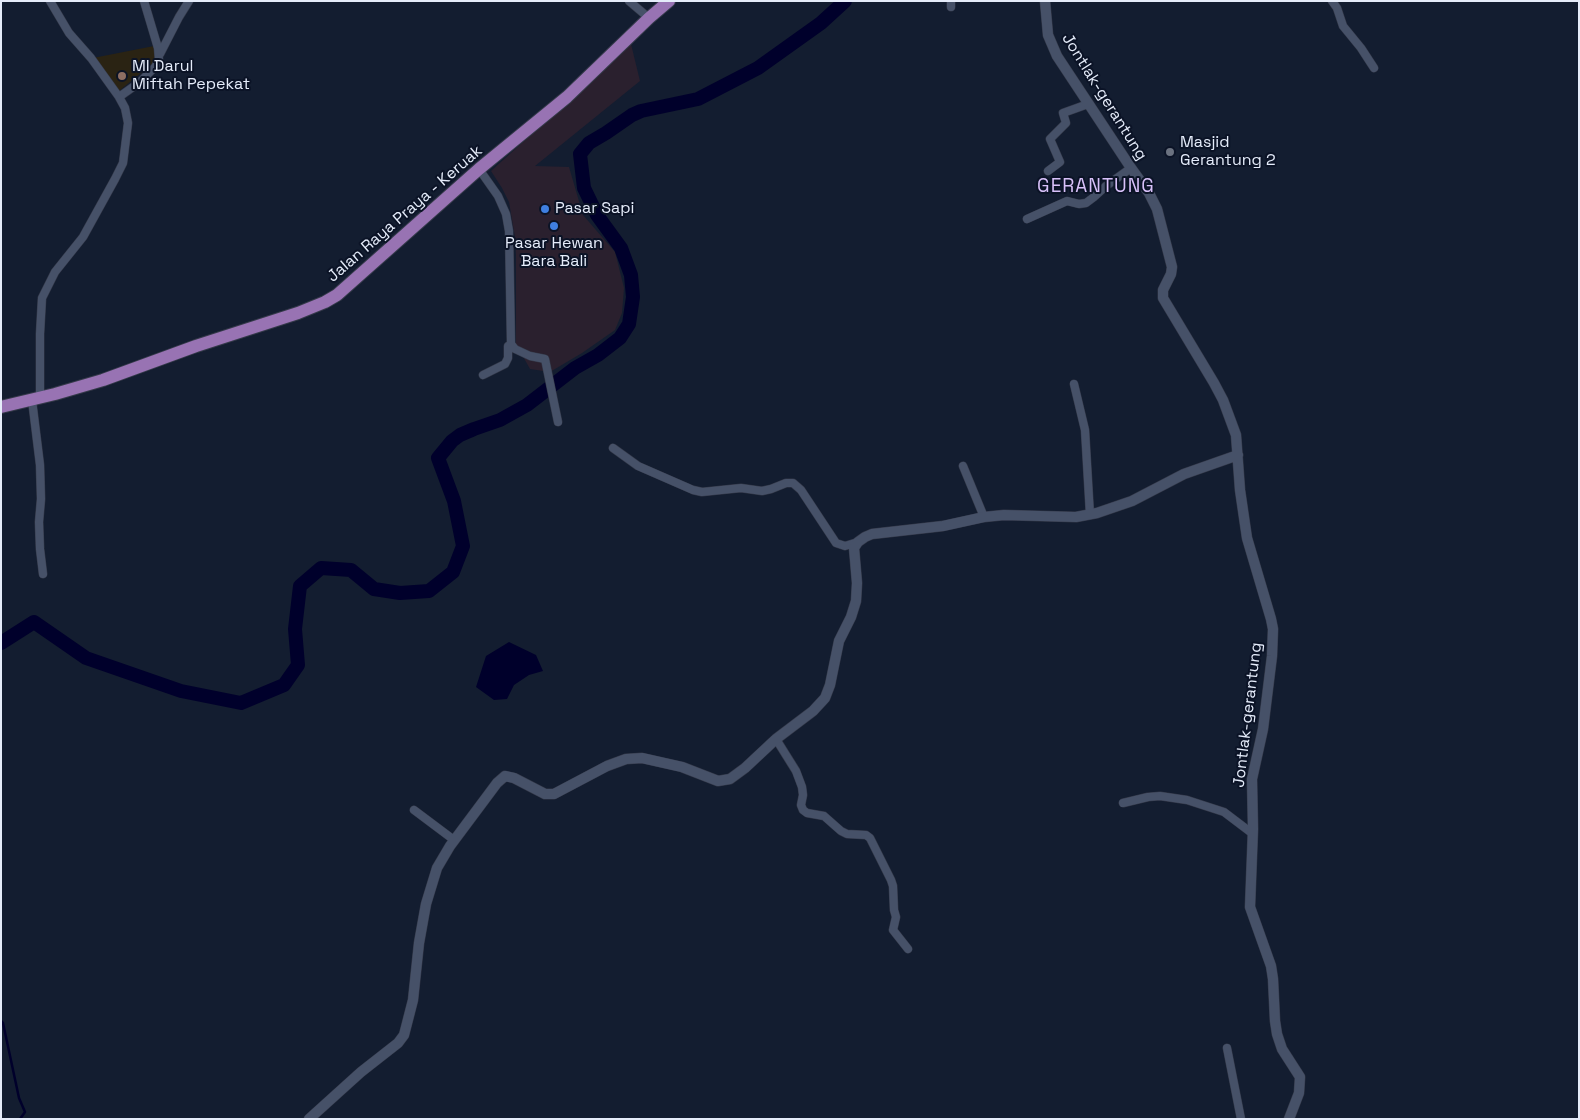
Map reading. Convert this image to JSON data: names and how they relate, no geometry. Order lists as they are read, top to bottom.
{
  "streets": {
    "main road": ["Jalan Raya Praya - Keruak"],
    "street": ["Jontlak-gerantung"]
  },
  "districts": ["GERANTUNG"],
  "places": [
    "MI Darul Miftah Pepekat",
    "Masjid Gerantung 2",
    "Pasar Sapi",
    "Pasar Hewan Bara Bali"
  ]
}
